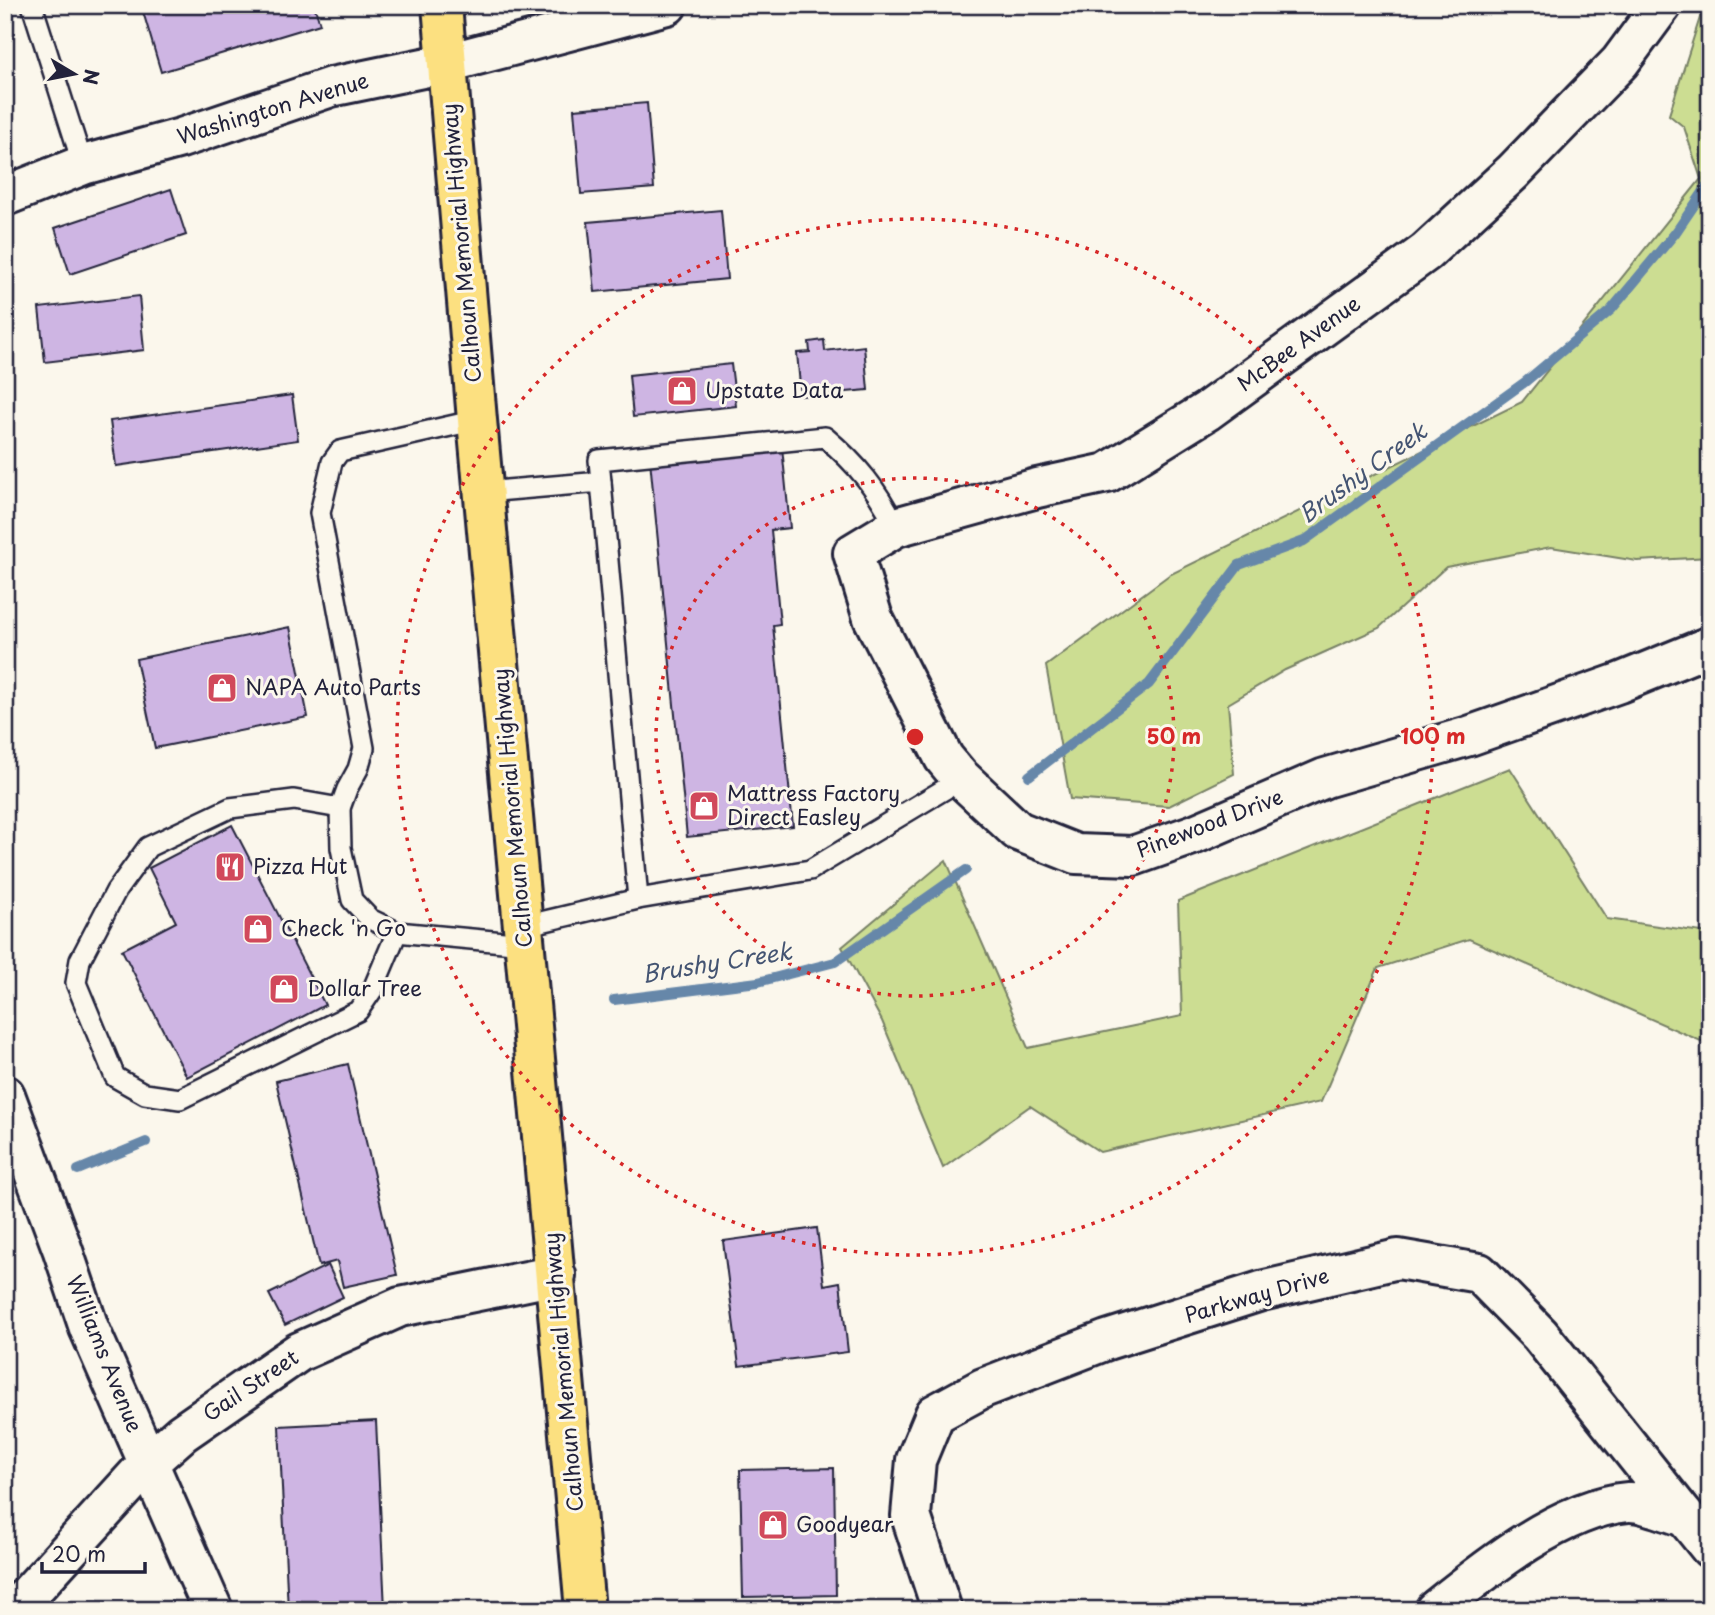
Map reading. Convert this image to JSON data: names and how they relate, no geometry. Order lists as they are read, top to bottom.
{
  "streets": {
    "highway": ["Calhoun Memorial Highway"],
    "street": [
      "Washington Avenue",
      "McBee Avenue",
      "Pinewood Drive",
      "Parkway Drive",
      "Williams Avenue",
      "Gail Street"
    ]
  },
  "crossings": [
    ["Washington Avenue", "Calhoun Memorial Highway"],
    ["Calhoun Memorial Highway", "Gail Street"],
    ["McBee Avenue", "Pinewood Drive"],
    ["Williams Avenue", "Gail Street"]
  ],
  "water": ["Brushy Creek"],
  "places": {
    "shop": [
      "Upstate Data",
      "NAPA Auto Parts",
      "Mattress Factory Direct Easley",
      "Check 'n Go",
      "Dollar Tree",
      "Goodyear"
    ],
    "restaurant": ["Pizza Hut"]
  },
  "scale_bar": "20 m",
  "north": "right",
  "rings": ["50 m", "100 m"]
}
